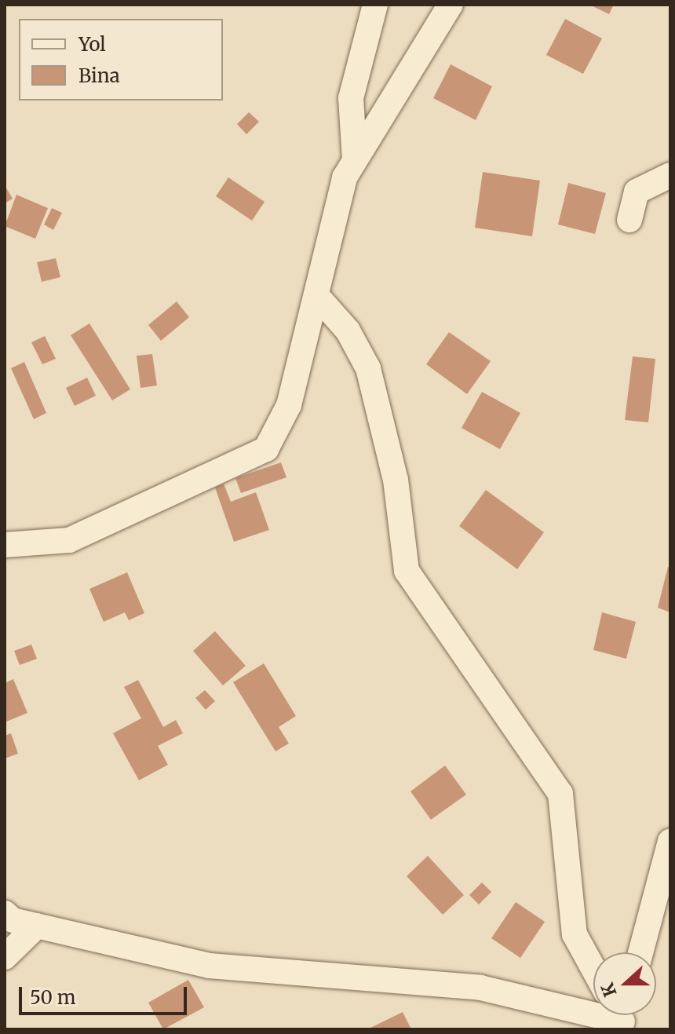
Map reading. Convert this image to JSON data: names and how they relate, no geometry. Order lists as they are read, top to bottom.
{
  "legend": ["Yol", "Bina"],
  "scale_bar": "50 m",
  "north": "left"
}
